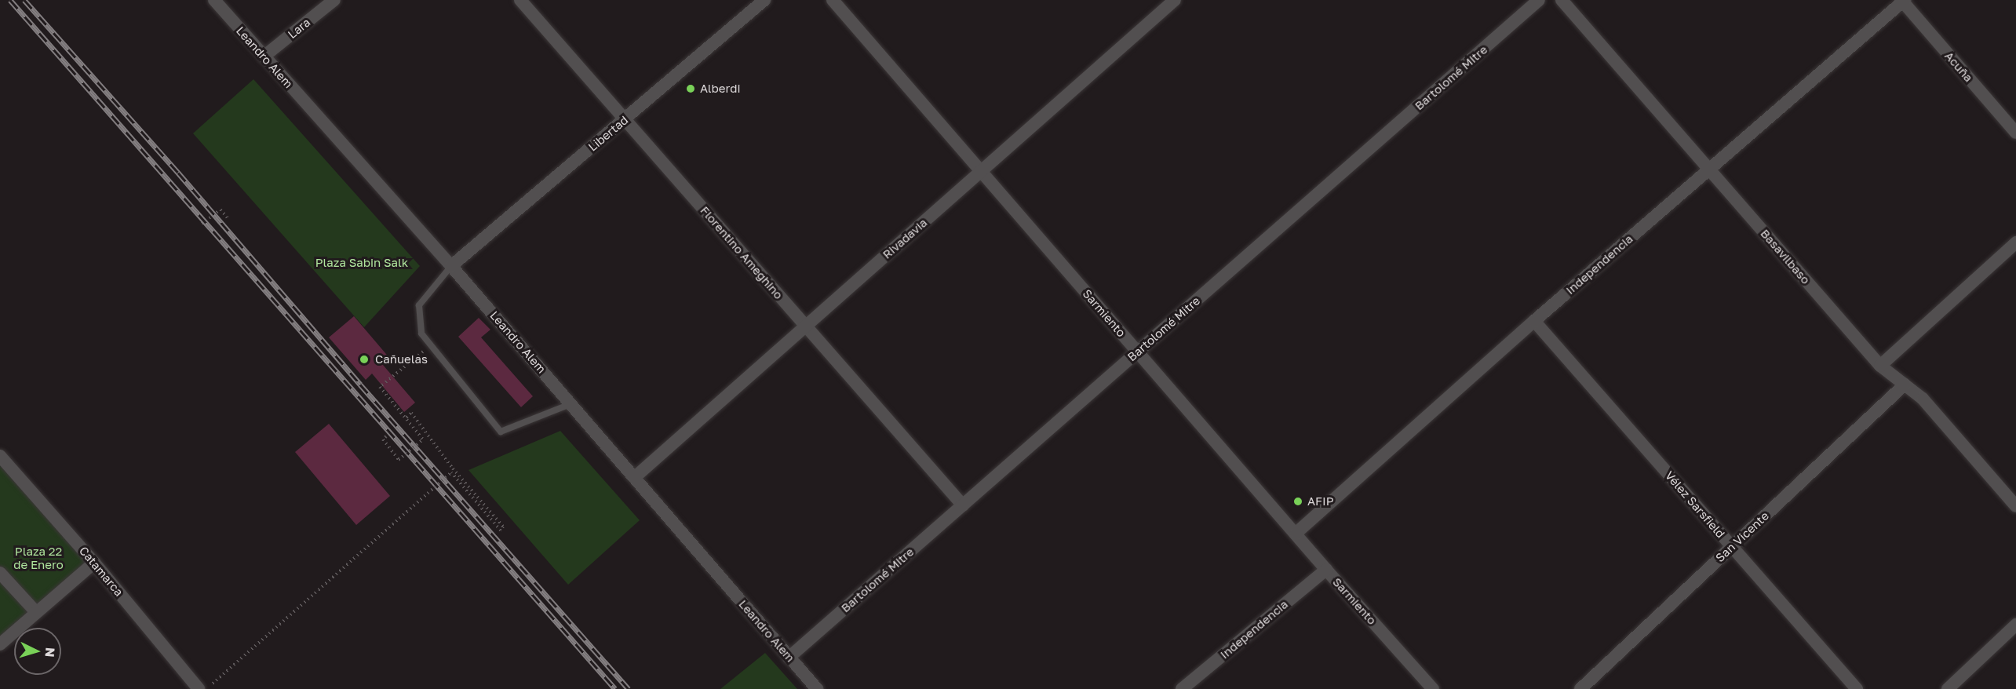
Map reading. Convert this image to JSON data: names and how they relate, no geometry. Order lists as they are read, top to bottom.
{
  "streets": {
    "street": [
      "Lara",
      "Leandro Alem",
      "Acuña",
      "Bartolomé Mitre",
      "Libertad",
      "Rivadavia",
      "Florentino Ameghino",
      "Basavilbaso",
      "Independencia",
      "Sarmiento",
      "Vélez Sarsfield",
      "San Vicente",
      "Catamarca"
    ]
  },
  "crossings": [
    ["Lara", "Leandro Alem"],
    ["Leandro Alem", "Bartolomé Mitre"],
    ["Leandro Alem", "Libertad"],
    ["Leandro Alem", "Rivadavia"],
    ["Acuña", "Independencia"],
    ["Bartolomé Mitre", "Florentino Ameghino"],
    ["Bartolomé Mitre", "Sarmiento"],
    ["Libertad", "Florentino Ameghino"],
    ["Rivadavia", "Florentino Ameghino"],
    ["Rivadavia", "Sarmiento"],
    ["Basavilbaso", "Independencia"],
    ["Basavilbaso", "San Vicente"],
    ["Independencia", "Sarmiento"],
    ["Independencia", "Vélez Sarsfield"],
    ["Vélez Sarsfield", "San Vicente"]
  ],
  "parks": ["Plaza Sabin Salk", "Plaza 22 de Enero"],
  "places": ["Alberdi", "Cañuelas", "AFIP"],
  "north": "right"
}
